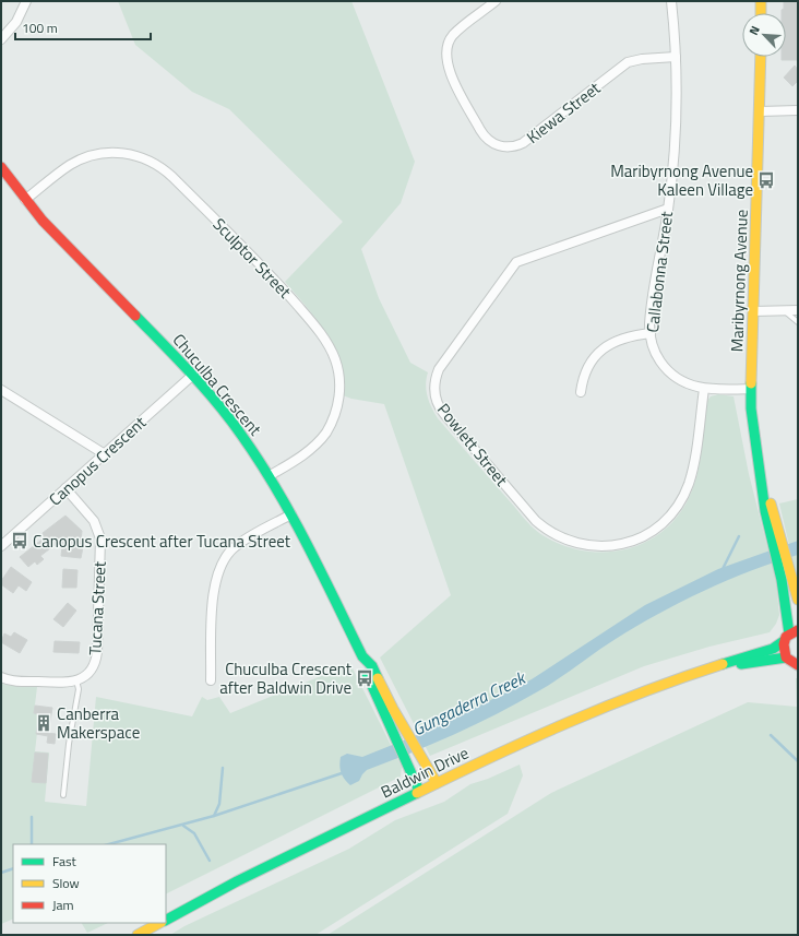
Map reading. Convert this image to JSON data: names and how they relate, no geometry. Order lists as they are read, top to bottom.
{
  "streets": {
    "street": [
      "Kiewa Street",
      "Sculptor Street",
      "Callabonna Street",
      "Maribyrnong Avenue",
      "Chuculba Crescent",
      "Powlett Street",
      "Canopus Crescent",
      "Tucana Street",
      "Baldwin Drive"
    ]
  },
  "crossings": [
    ["Kiewa Street", "Callabonna Street"],
    ["Sculptor Street", "Chuculba Crescent"],
    ["Callabonna Street", "Maribyrnong Avenue"],
    ["Callabonna Street", "Powlett Street"],
    ["Maribyrnong Avenue", "Baldwin Drive"],
    ["Chuculba Crescent", "Canopus Crescent"],
    ["Chuculba Crescent", "Baldwin Drive"],
    ["Canopus Crescent", "Tucana Street"]
  ],
  "water": ["Gungaderra Creek"],
  "places": {
    "bus stop": ["Maribyrnong Avenue Kaleen Village", "Canopus Crescent after Tucana Street", "Chuculba Crescent after Baldwin Drive"],
    "building": ["Canberra Makerspace"]
  },
  "legend": ["Fast", "Slow", "Jam"],
  "scale_bar": "100 m",
  "north": "top left"
}
